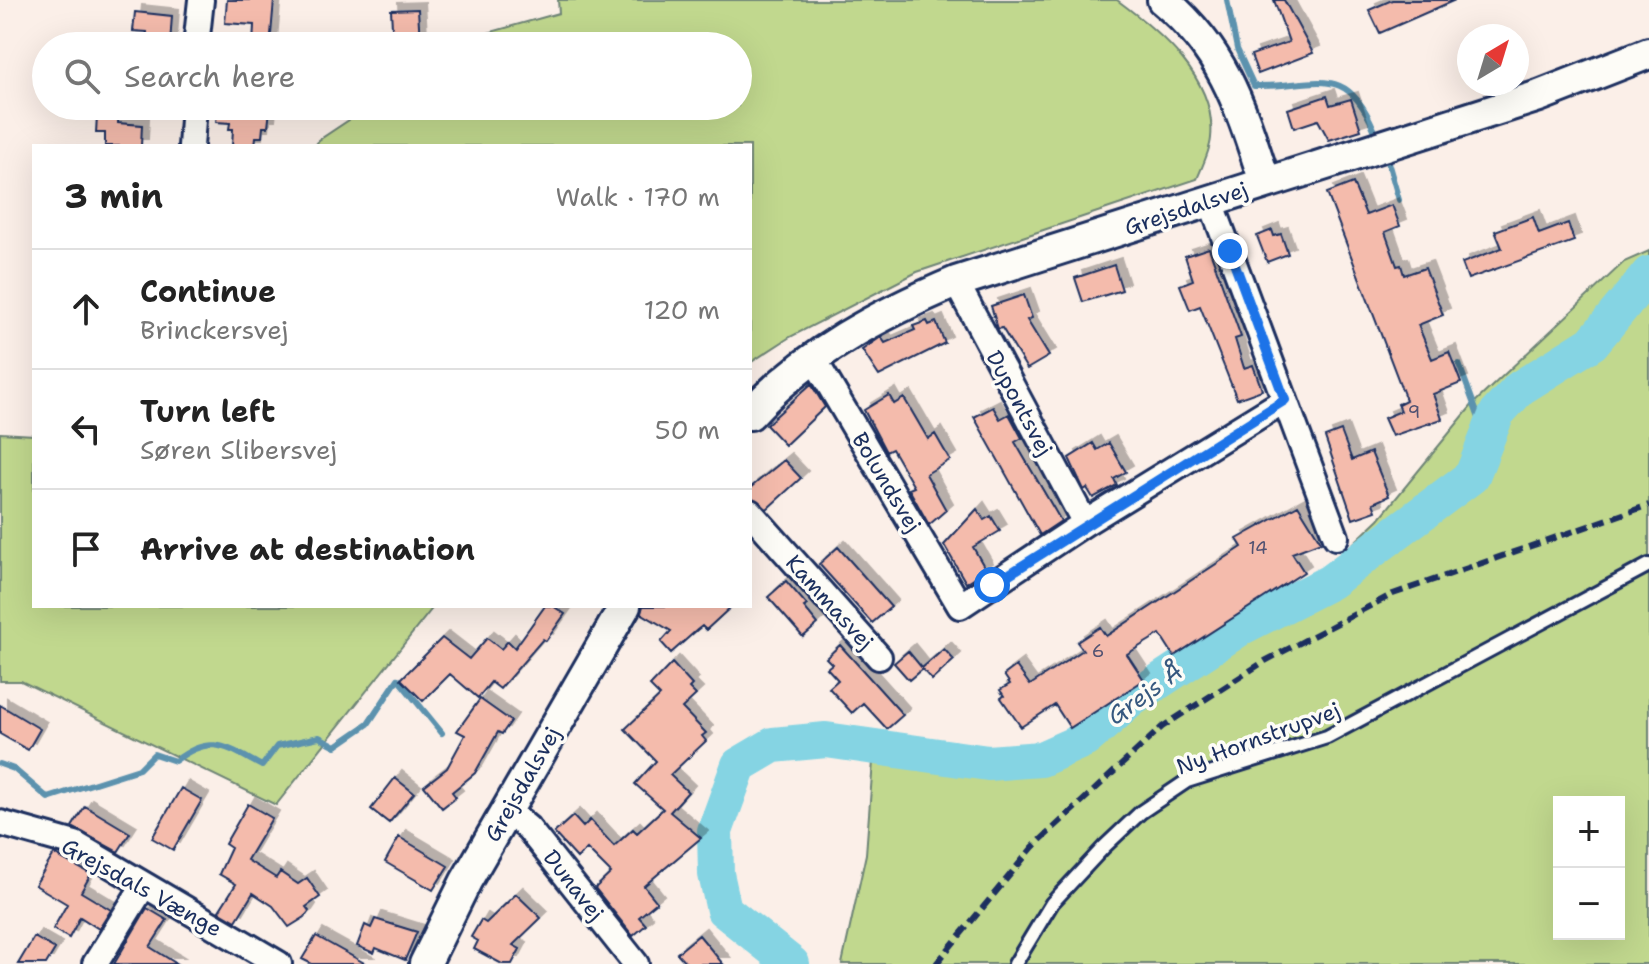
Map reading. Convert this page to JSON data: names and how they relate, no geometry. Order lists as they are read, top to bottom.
{
  "streets": {
    "street": [
      "Grejsdalsvej",
      "Dupontsvej",
      "Bolundsvej",
      "Kammasvej",
      "Dunavej",
      "Grejsdals Vænge"
    ],
    "lane": ["Ny Hornstrupvej"]
  },
  "crossings": [
    ["Grejsdalsvej", "Dupontsvej"],
    ["Grejsdalsvej", "Bolundsvej"],
    ["Grejsdalsvej", "Dunavej"],
    ["Dupontsvej", "Bolundsvej"]
  ],
  "water": ["Grejs Å"],
  "house_numbers": ["9", "14", "6"],
  "north": "top right",
  "page": {
    "search": "Search here",
    "heading": ["3 min", "Walk · 170 m"],
    "list": [
      ["Continue", "Brinckersvej", "120 m"],
      ["Turn left", "Søren Slibersvej", "50 m"],
      "Arrive at destination"
    ],
    "map_buttons": ["+", "−"]
  }
}
